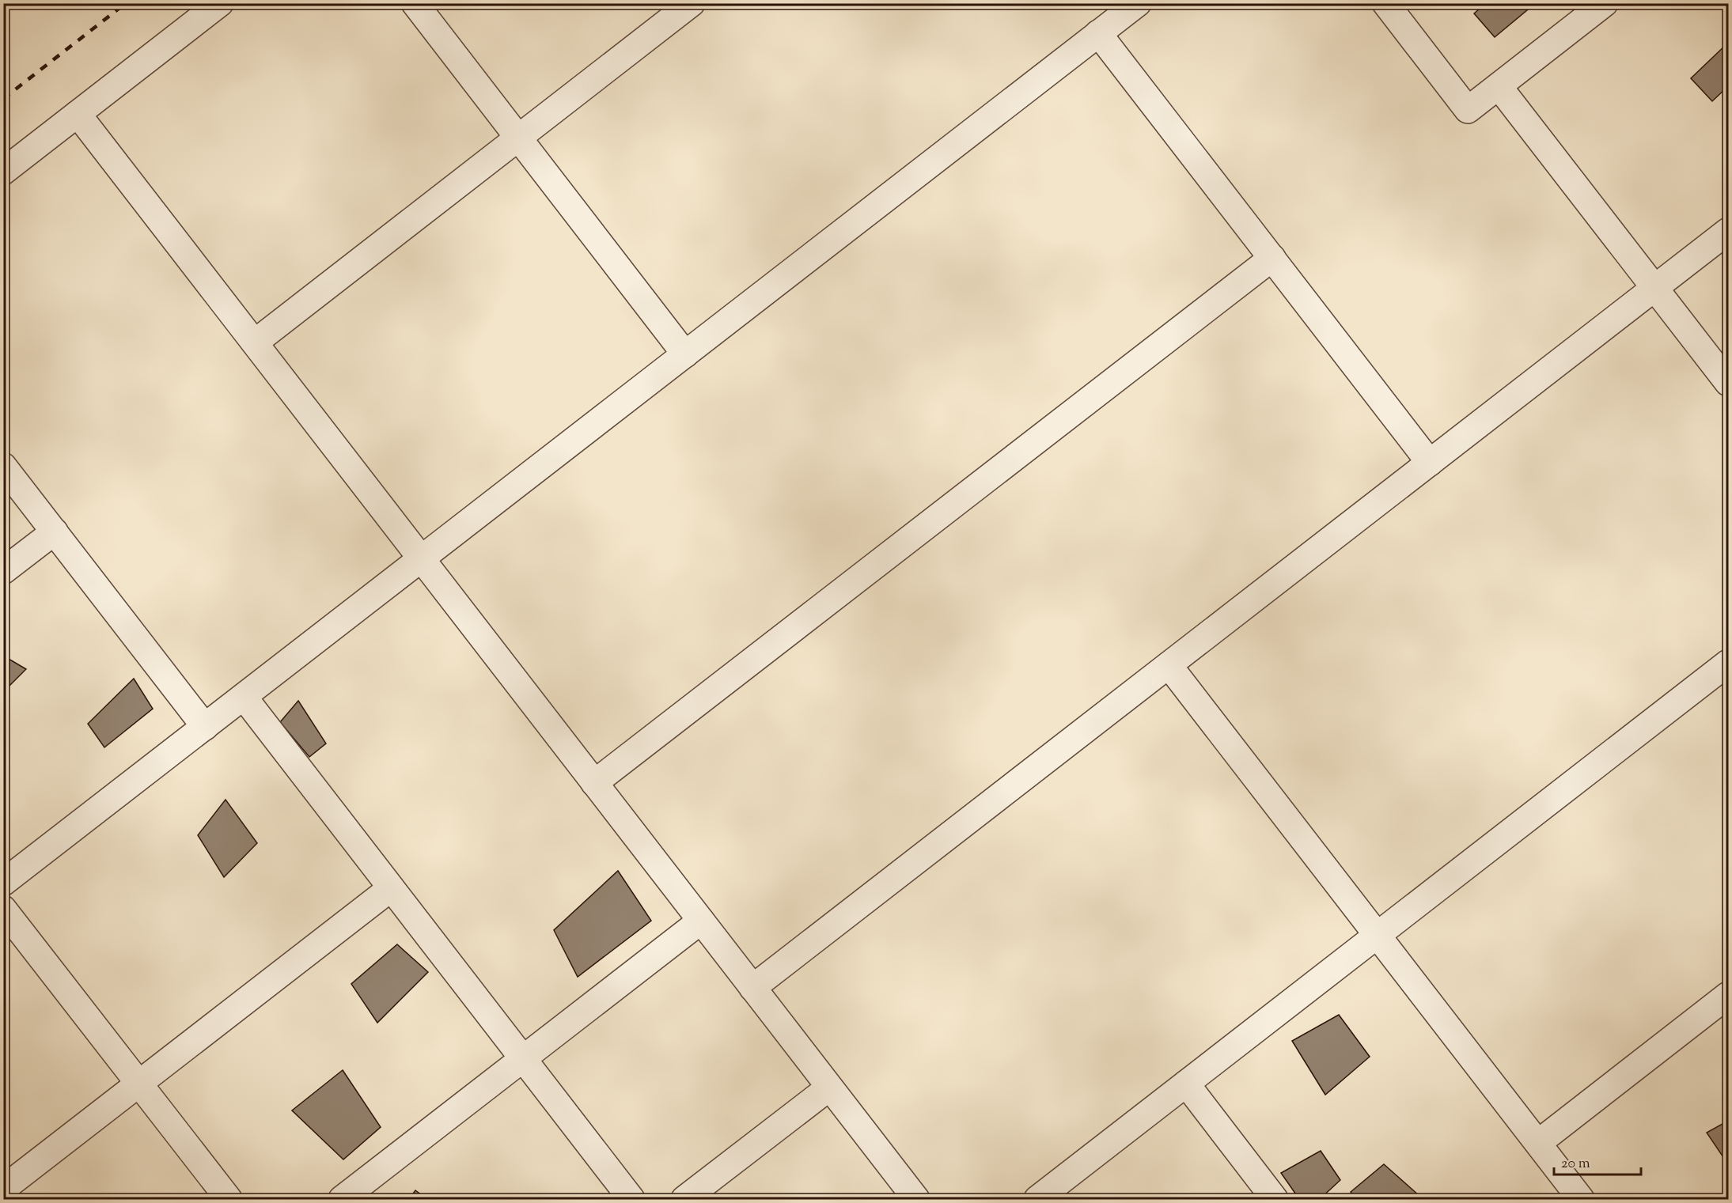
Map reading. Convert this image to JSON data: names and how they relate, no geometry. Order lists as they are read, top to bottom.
{
  "scale_bar": "20 m"
}
